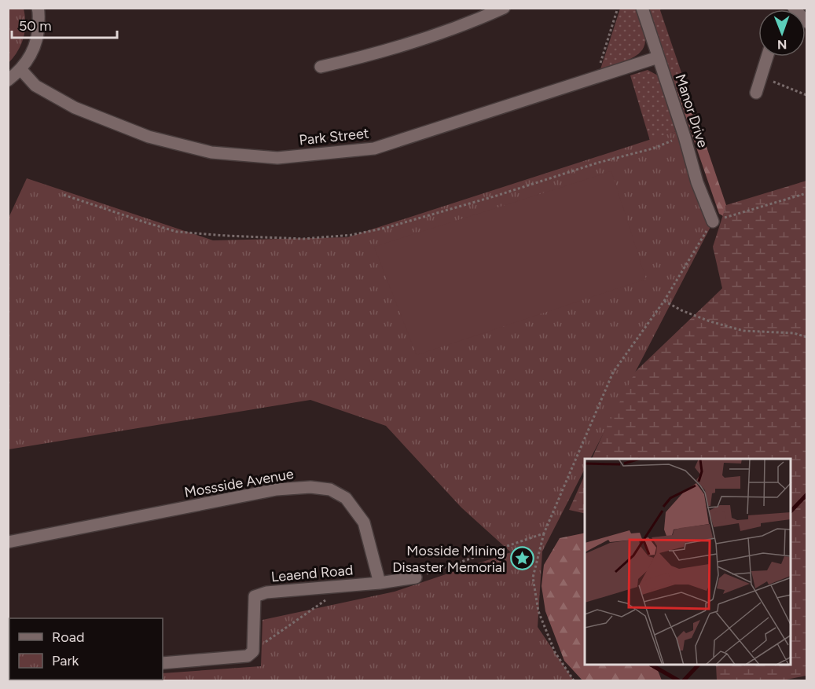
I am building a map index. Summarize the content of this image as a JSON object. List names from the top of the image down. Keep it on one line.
{"streets":{"street":["Manor Drive","Park Street","Mossside Avenue","Leaend Road"]},"crossings":[["Manor Drive","Park Street"],["Mossside Avenue","Leaend Road"]],"places":{"place":["Mosside Mining Disaster Memorial"]},"legend":["Road","Park"],"scale_bar":"50 m","north":"bottom"}
